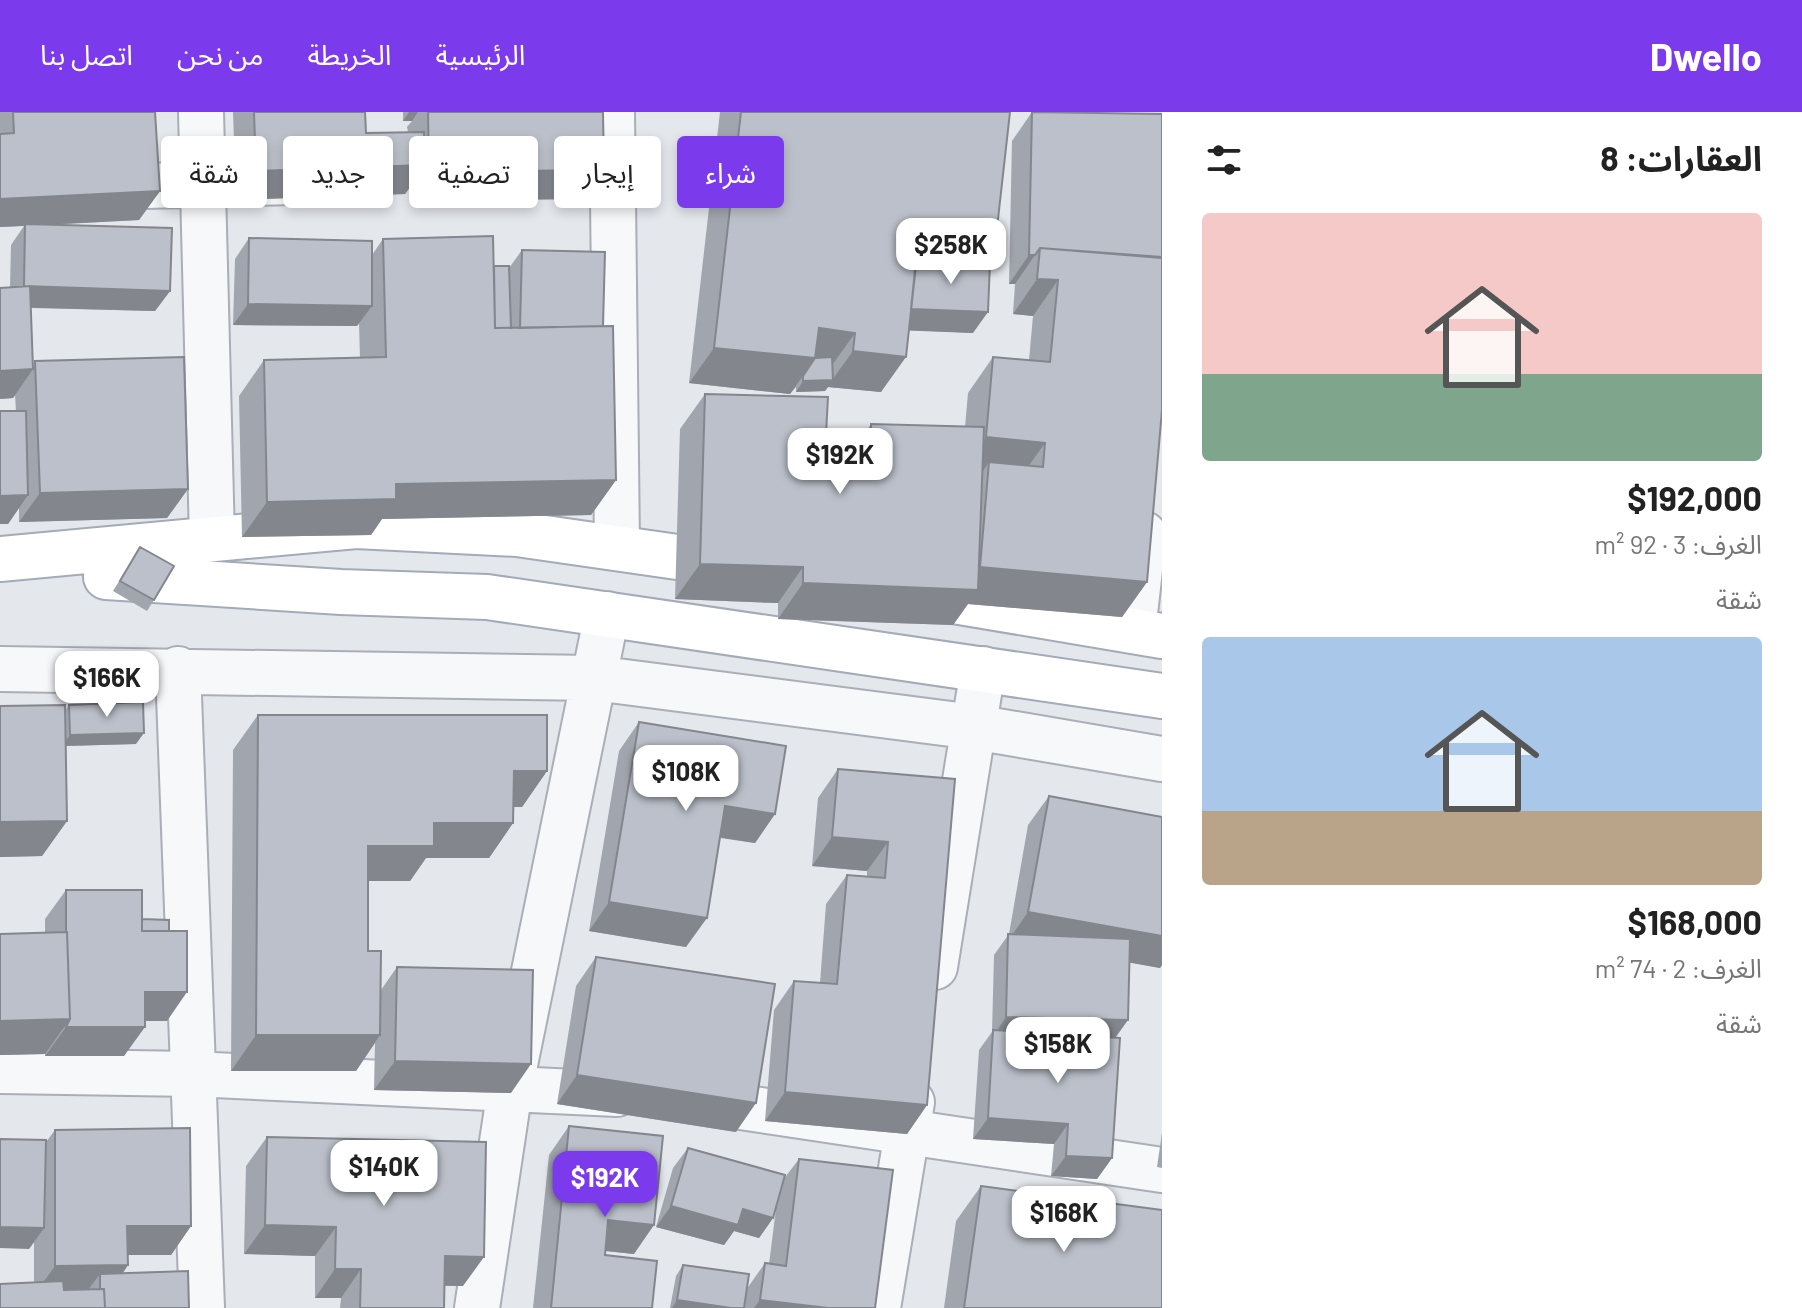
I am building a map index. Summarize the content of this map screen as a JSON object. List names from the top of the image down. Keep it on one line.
{"page":{"header":"Dwello","nav":["الرئيسية","الخريطة","من نحن","اتصل بنا"],"heading":"العقارات: 8","chip":["شراء","إيجار","تصفية","جديد","شقة"],"list":[{"name":"$192,000","note":"الغرف: 3 · 92 m² · شقة"},{"name":"$168,000","note":"الغرف: 2 · 74 m² · شقة"}],"price":["$258K","$192K","$166K","$108K","$158K","$140K","$192K","$168K"]}}
